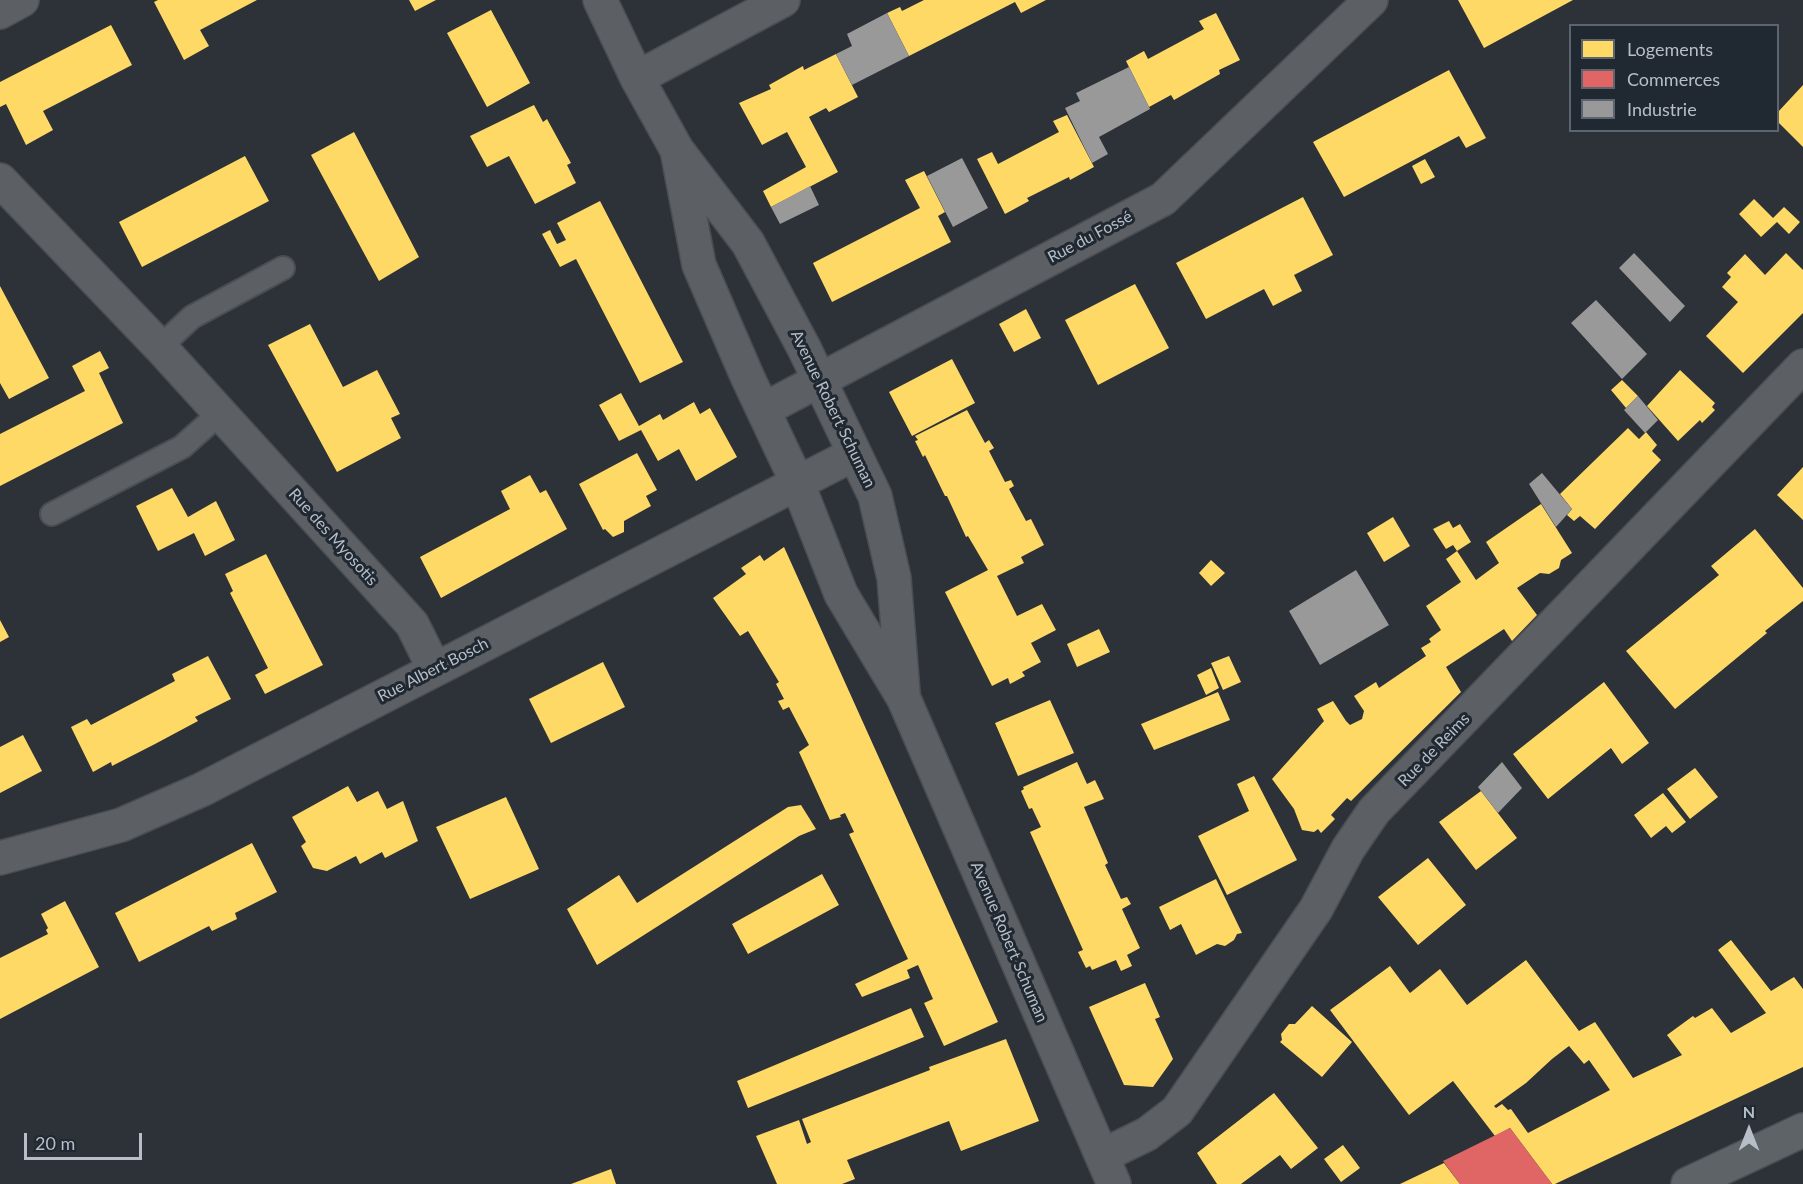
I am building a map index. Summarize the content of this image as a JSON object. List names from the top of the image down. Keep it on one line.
{"streets":{"street":["Rue du Fossé","Avenue Robert Schuman","Rue des Myosotis","Rue Albert Bosch","Rue de Reims"]},"crossings":[["Rue du Fossé","Avenue Robert Schuman"],["Avenue Robert Schuman","Rue Albert Bosch"],["Avenue Robert Schuman","Rue de Reims"],["Rue des Myosotis","Rue Albert Bosch"]],"legend":["Logements","Commerces","Industrie"],"scale_bar":"20 m","north":"top"}
